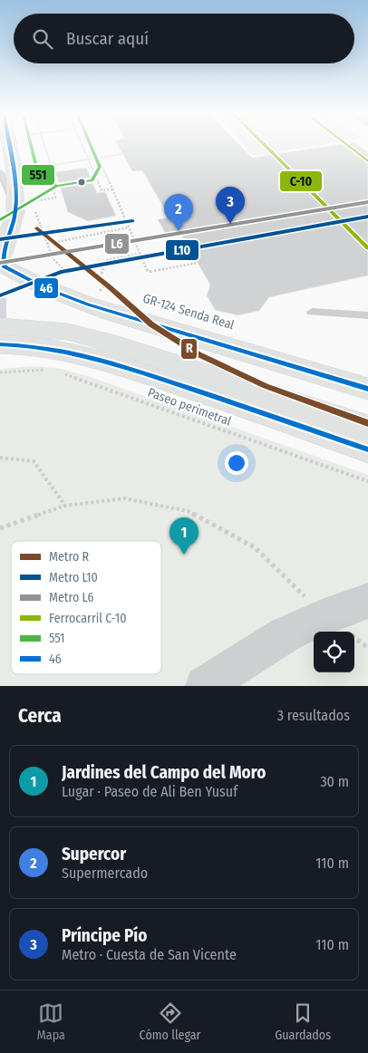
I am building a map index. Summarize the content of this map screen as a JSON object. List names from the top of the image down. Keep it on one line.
{"streets":{"path":["Paseo perimetral"]},"lines":["rail line C-10","transit line 551","transit line 46","metro line L6","metro line L10","metro line R"],"legend":["Metro R","Metro L10","Metro L6","Ferrocarril C-10","551","46"],"page":{"search":"Buscar aquí","pins":["3","2","1"],"heading":["Cerca","3 resultados"],"list":[{"mark":"1","name":"Jardines del Campo del Moro","note":"Lugar · Paseo de Ali Ben Yusuf","value":"30 m"},{"mark":"2","name":"Supercor","note":"Supermercado","value":"110 m"},{"mark":"3","name":"Príncipe Pío","note":"Metro · Cuesta de San Vicente","value":"110 m"}],"nav":["Mapa","Cómo llegar","Guardados"]}}
